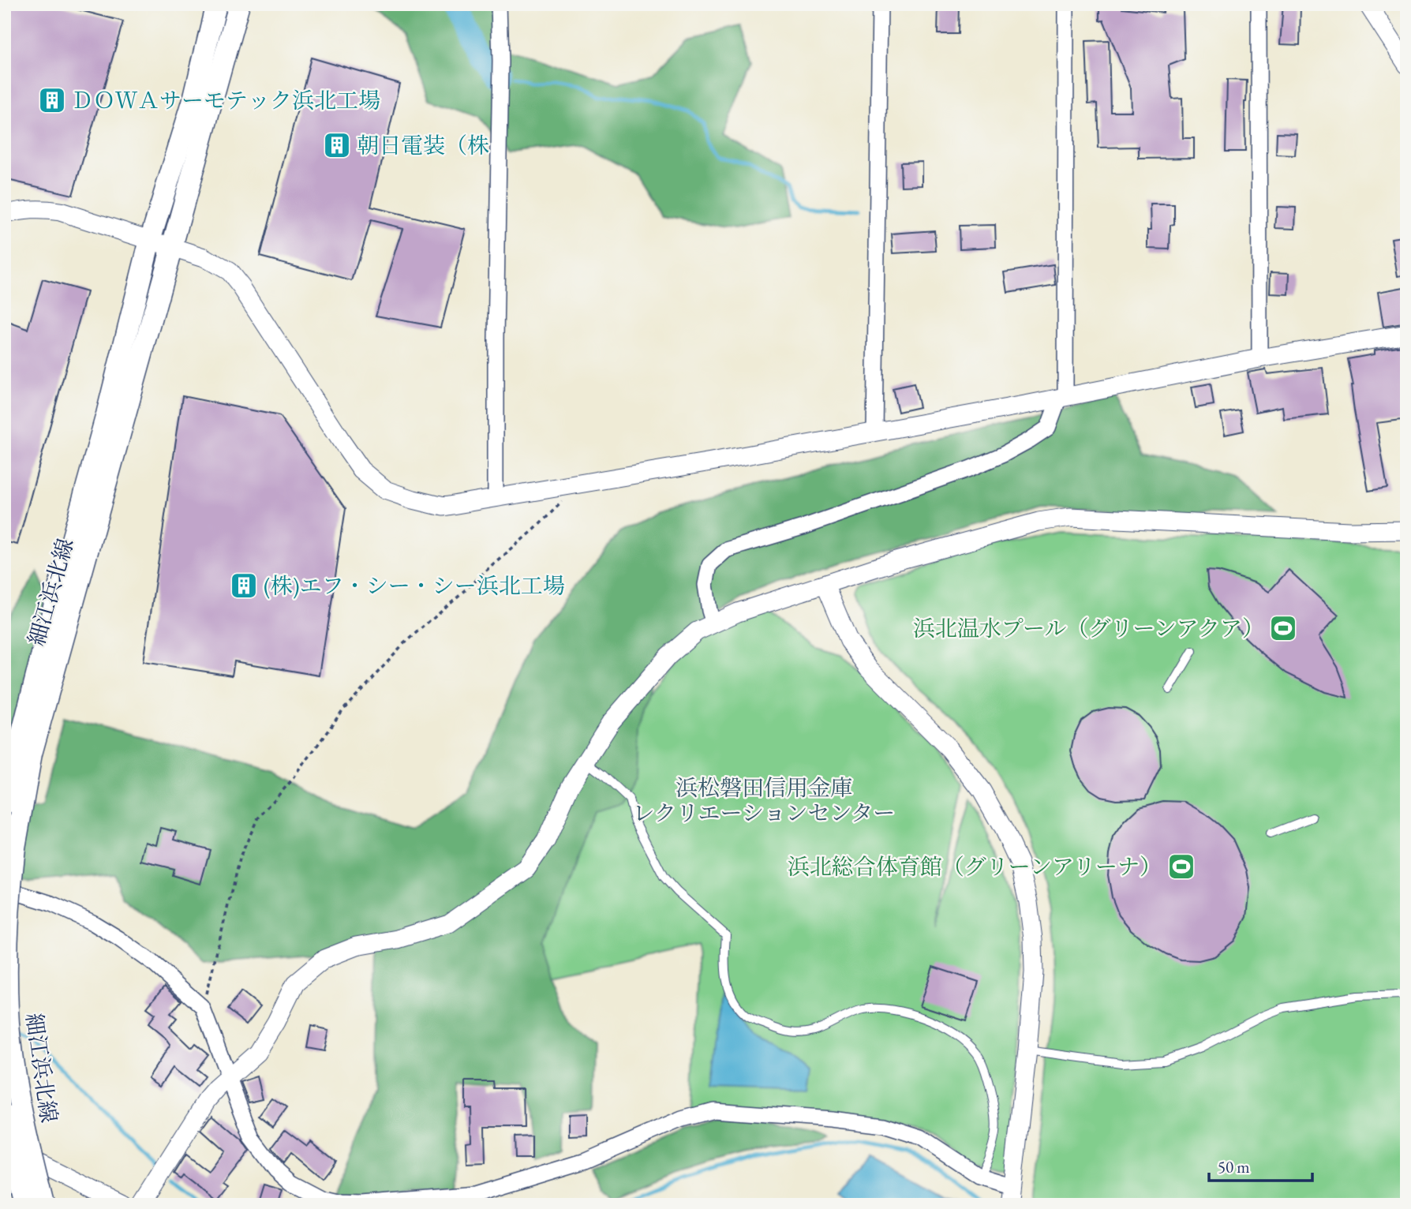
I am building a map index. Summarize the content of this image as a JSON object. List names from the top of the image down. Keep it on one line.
{"streets":{"main road":["細江浜北線"]},"parks":["浜松磐田信用金庫 レクリエーションセンター"],"places":{"building":["ＤＯＷＡサーモテック浜北工場","朝日電装（株","(株)エフ・シー・シー浜北工場"],"sports":["浜北温水プール（グリーンアクア）","浜北総合体育館（グリーンアリーナ）"]},"scale_bar":"50 m"}
